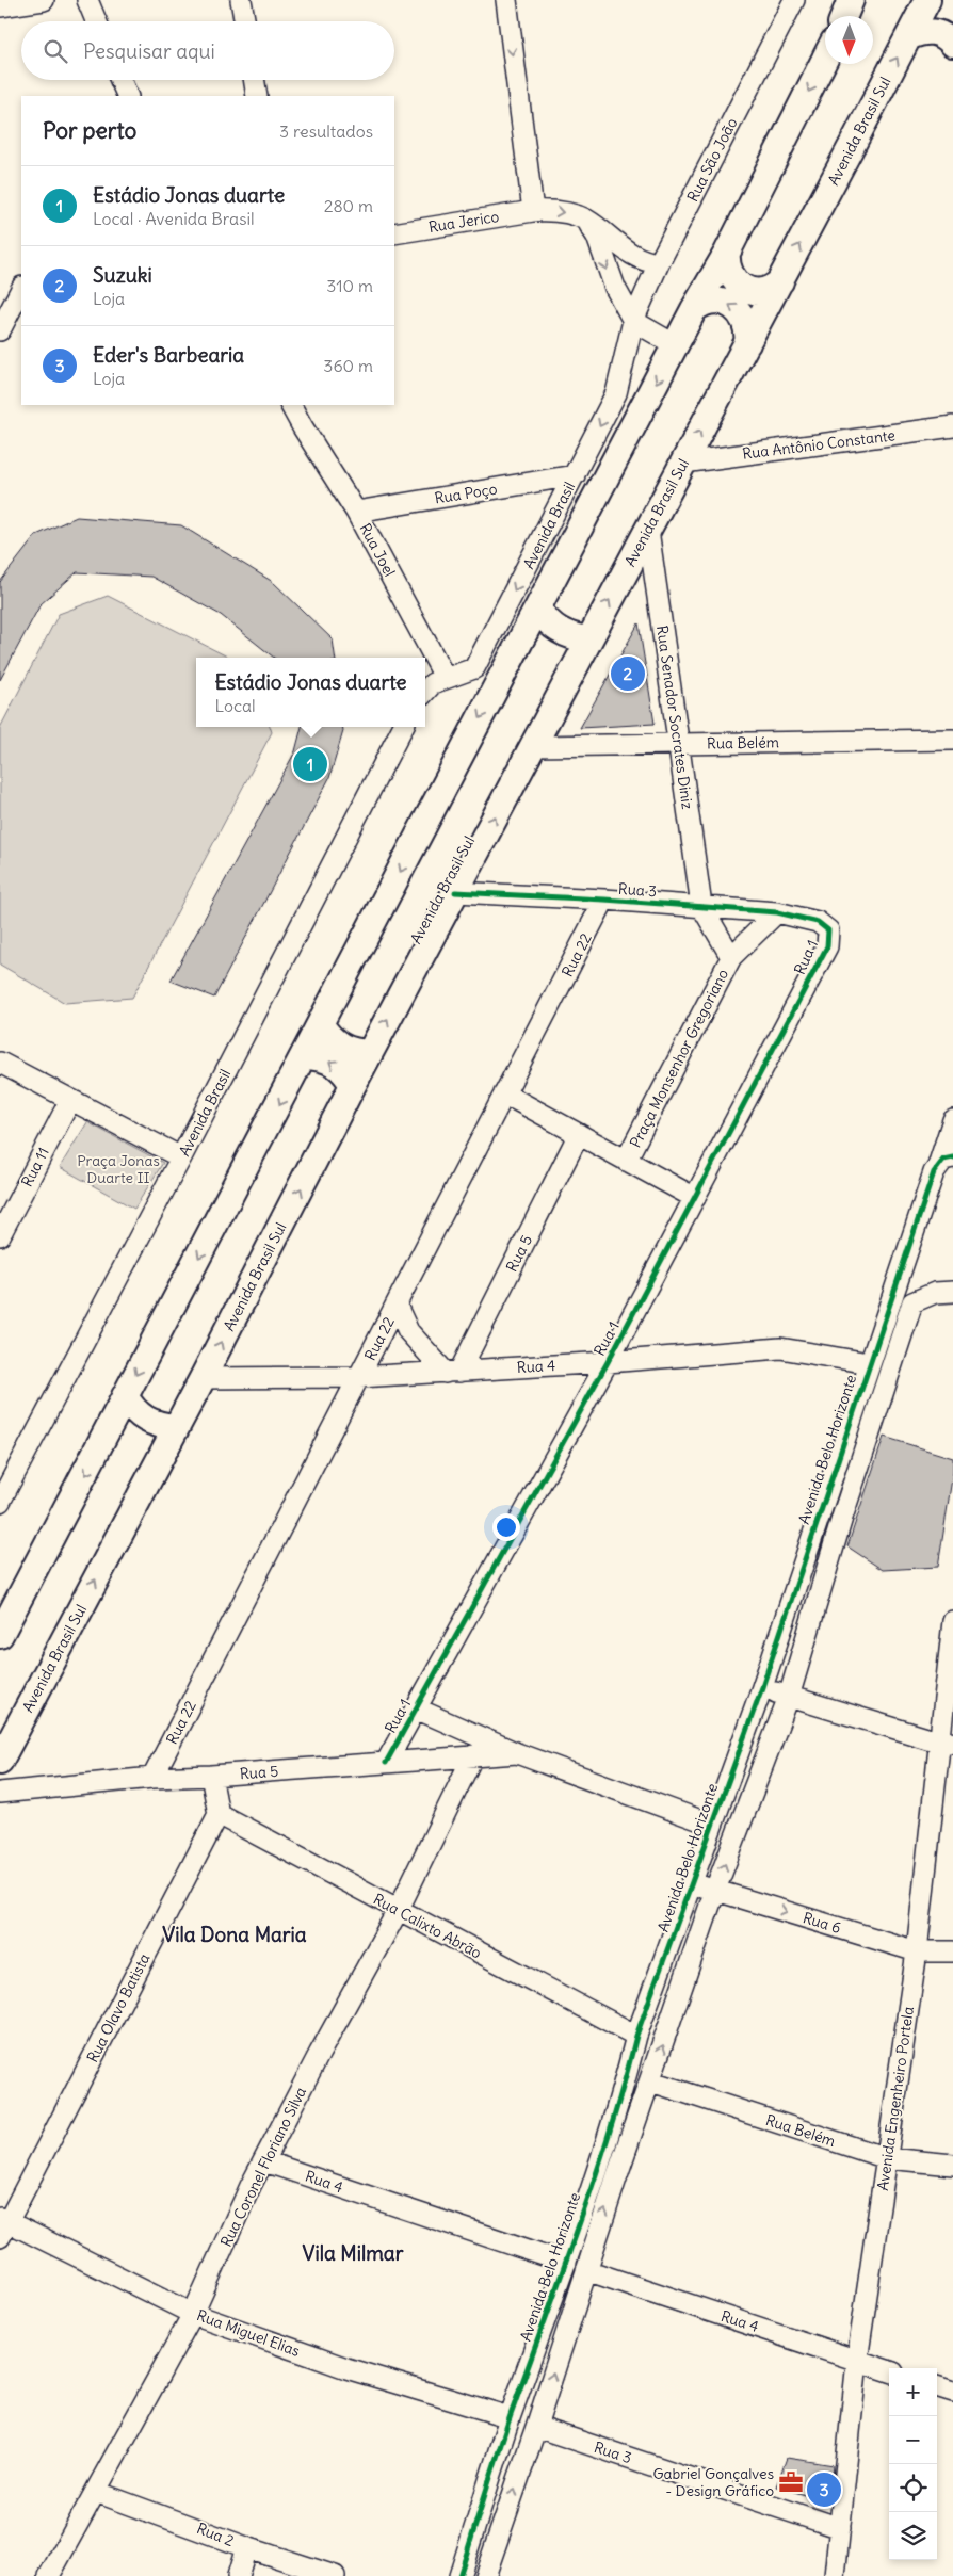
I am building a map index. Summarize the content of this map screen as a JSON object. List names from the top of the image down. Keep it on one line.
{"streets":{"main road":["Avenida Brasil Sul"],"street":["Rua São João","Rua Jerico","Rua Antônio Constante","Rua Poço","Avenida Brasil","Rua Joel","Rua Senador Socrates Diniz","Rua Belém","Rua 3","Rua 22","Rua 1","Praça Monsenhor Gregoriano","Rua 11","Rua 5","Rua 4","Avenida Belo Horizonte","Rua 6","Rua Calixto Abrão","Rua Olavo Batista","Avenida Engenheiro Portela","Rua Coronel Floriano Silva","Rua Miguel Elias","Rua 2"]},"crossings":[["Avenida Brasil Sul","Rua Antônio Constante"],["Avenida Brasil Sul","Rua Senador Socrates Diniz"],["Avenida Brasil Sul","Rua Belém"],["Avenida Brasil Sul","Rua 3"],["Avenida Brasil Sul","Rua 4"],["Rua São João","Avenida Brasil"],["Rua Poço","Avenida Brasil"],["Rua Poço","Rua Joel"],["Rua Senador Socrates Diniz","Rua Belém"],["Rua Senador Socrates Diniz","Rua 3"],["Rua Senador Socrates Diniz","Praça Monsenhor Gregoriano"],["Rua Belém","Avenida Engenheiro Portela"],["Rua 3","Rua 22"],["Rua 3","Rua 1"],["Rua 3","Praça Monsenhor Gregoriano"],["Rua 3","Avenida Engenheiro Portela"],["Rua 22","Rua 5"],["Rua 22","Rua 4"],["Rua 1","Rua 5"],["Rua 1","Rua 4"],["Rua 5","Rua 4"],["Rua 5","Avenida Belo Horizonte"],["Rua 5","Rua Coronel Floriano Silva"],["Rua 4","Avenida Belo Horizonte"],["Rua 4","Avenida Engenheiro Portela"],["Rua 4","Rua Coronel Floriano Silva"],["Avenida Belo Horizonte","Rua 6"],["Avenida Belo Horizonte","Rua Calixto Abrão"],["Avenida Belo Horizonte","Rua Miguel Elias"],["Rua 6","Avenida Engenheiro Portela"],["Rua Calixto Abrão","Rua Olavo Batista"],["Rua Calixto Abrão","Rua Coronel Floriano Silva"],["Rua Olavo Batista","Rua Miguel Elias"],["Rua Coronel Floriano Silva","Rua Miguel Elias"],["Rua Coronel Floriano Silva","Rua 2"]],"one_way":["Rua 6"],"districts":["Vila Dona Maria","Vila Milmar"],"parks":["Praça Jonas Duarte II"],"places":{"office":["Gabriel Gonçalves - Design Gráfico"]},"north":"bottom","page":{"search":"Pesquisar aqui","heading":["Por perto","3 resultados"],"list":[{"mark":"1","name":"Estádio Jonas duarte","note":"Local · Avenida Brasil","value":"280 m"},{"mark":"2","name":"Suzuki","note":"Loja","value":"310 m"},{"mark":"3","name":"Eder's Barbearia","note":"Loja","value":"360 m"}],"pins":["2","1","3"],"popup":["Estádio Jonas duarte","Local"],"map_buttons":["+","−"]}}
